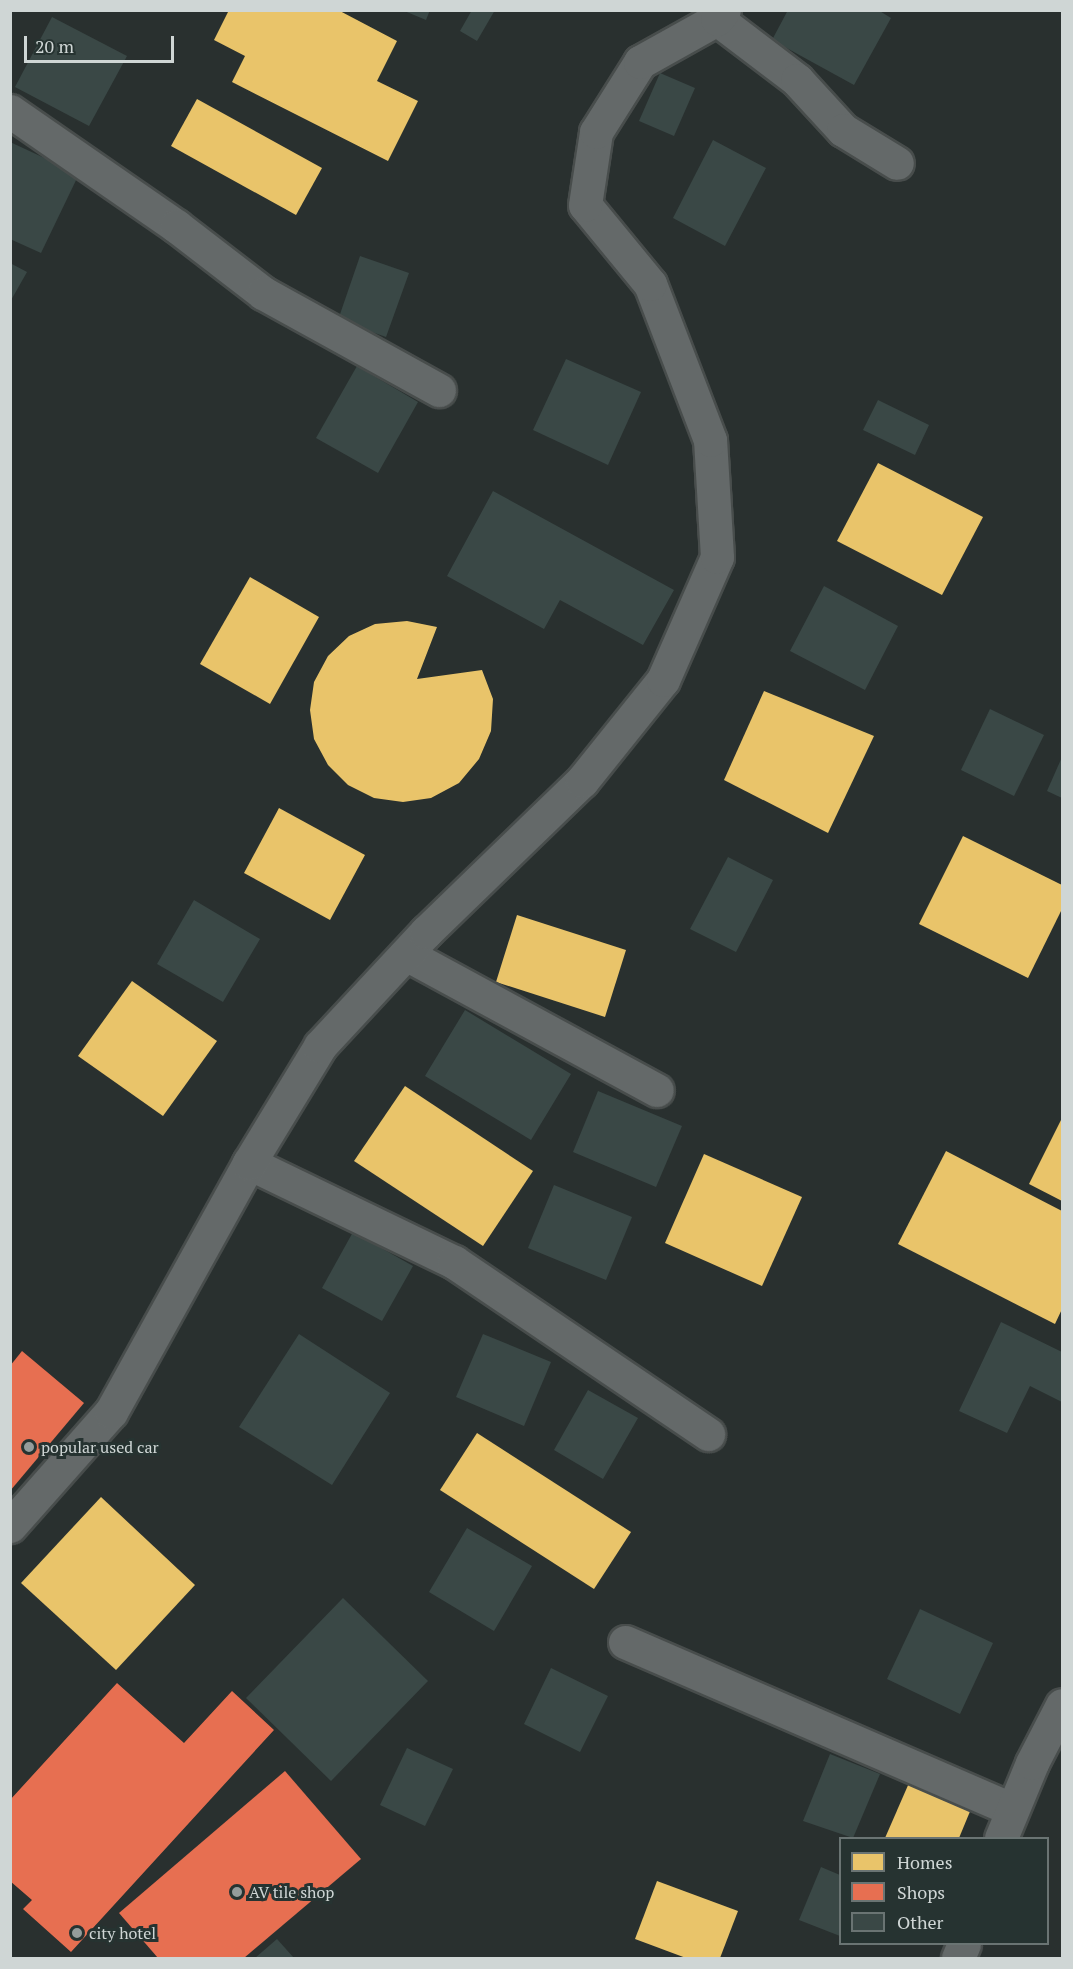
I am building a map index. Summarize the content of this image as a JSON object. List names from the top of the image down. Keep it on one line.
{"places":["popular used car","AV tile shop","city hotel"],"legend":["Homes","Shops","Other"],"scale_bar":"20 m"}
